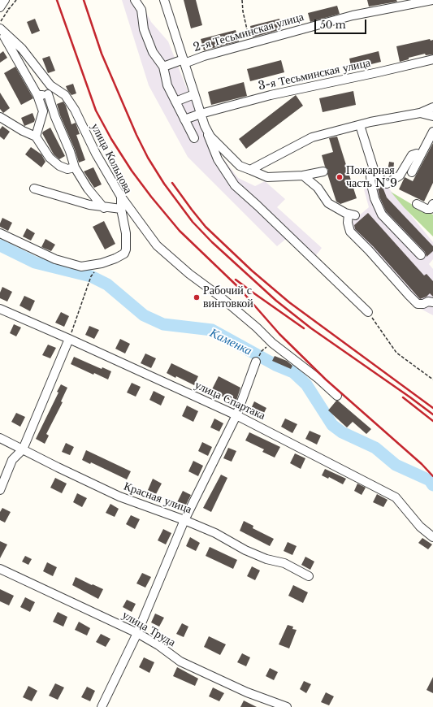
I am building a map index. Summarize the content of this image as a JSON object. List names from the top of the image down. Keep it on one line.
{"streets":{"street":["2-я Тесьминская улица","3-я Тесьминская улица","улица Кольцова","улица Спартака","Красная улица","улица Труда"]},"water":["Каменка"],"places":["Пожарная часть №9","Рабочий с винтовкой"],"scale_bar":"50 m"}
